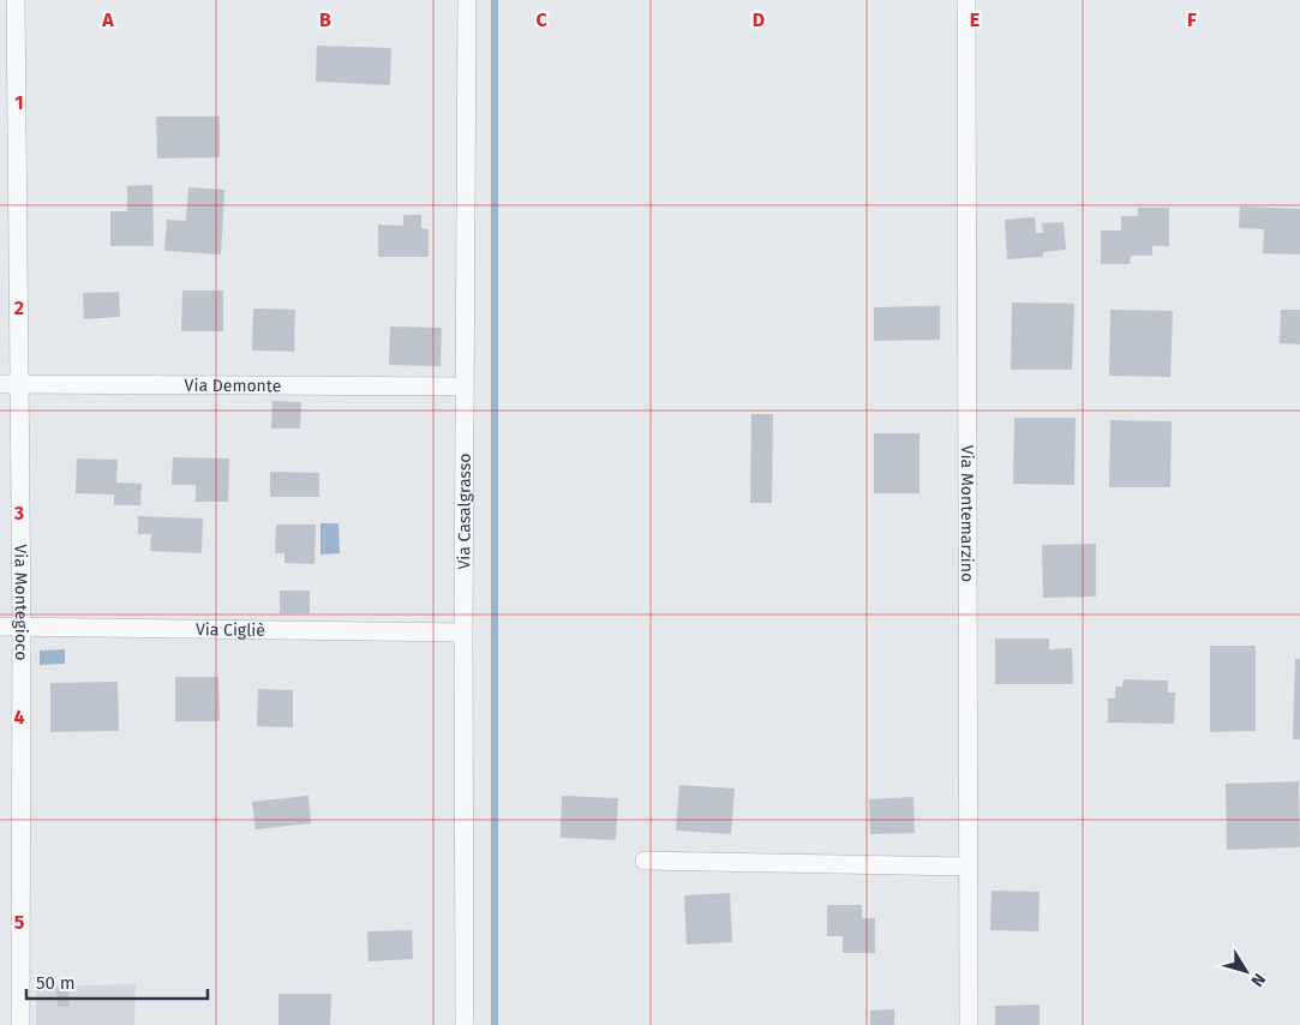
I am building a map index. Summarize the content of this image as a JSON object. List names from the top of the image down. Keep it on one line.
{"streets":{"street":["Via Demonte","Via Casalgrasso","Via Montemarzino","Via Montegioco","Via Cigliè"]},"crossings":[["Via Demonte","Via Casalgrasso"],["Via Demonte","Via Montegioco"],["Via Casalgrasso","Via Cigliè"],["Via Montegioco","Via Cigliè"]],"scale_bar":"50 m","north":"bottom right","grid":{"columns":["A","B","C","D","E","F"],"rows":["1","2","3","4","5"]}}
